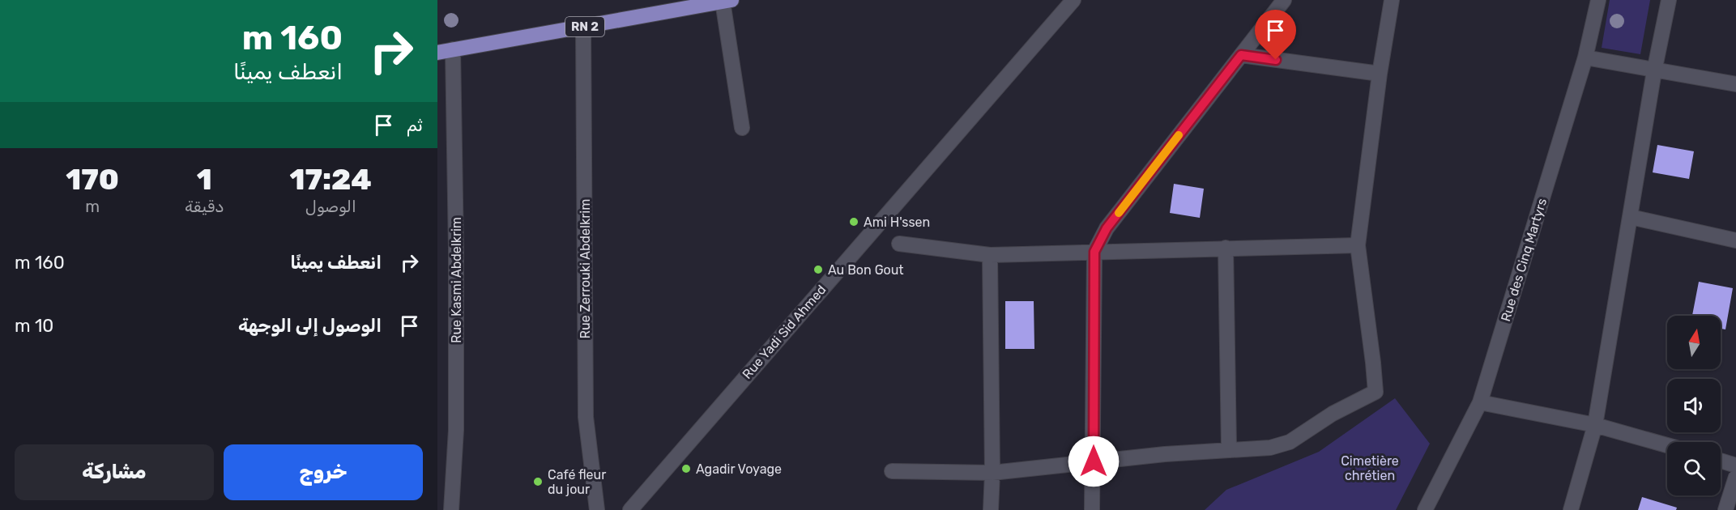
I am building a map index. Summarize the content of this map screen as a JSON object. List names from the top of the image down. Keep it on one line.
{"streets":{"main road":["RN 2"],"street":["Rue des Cinq Martyrs","Rue Zerrouki Abdelkrim","Rue Kasmi Abdelkrim","Rue Yadi Sid Ahmed"]},"crossings":[["RN 2","Rue Zerrouki Abdelkrim"],["RN 2","Rue Kasmi Abdelkrim"]],"parks":["Cimetière chrétien"],"places":["Ami H'ssen","Au Bon Gout","Agadir Voyage","Café fleur du jour"],"north":"top","page":{"turn":["160 m","انعطف يمينًا"],"then":"ثم","eta":["17:24","الوصول","1","دقيقة","170","m"],"list":[{"name":"انعطف يمينًا","value":"160 m"},{"name":"الوصول إلى الوجهة","value":"10 m"}],"buttons":["خروج","مشاركة"]}}
